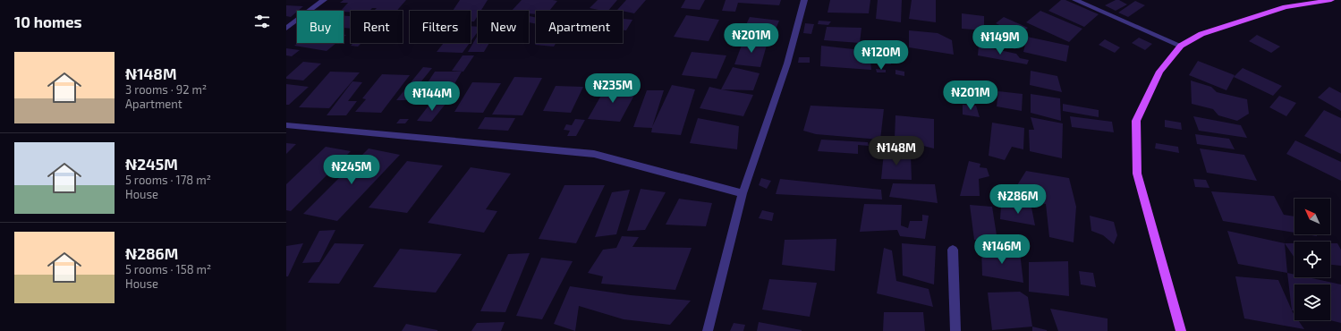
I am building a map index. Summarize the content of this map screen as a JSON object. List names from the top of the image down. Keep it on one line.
{"north":"top left","page":{"heading":"10 homes","chip":["Buy","Rent","Filters","New","Apartment"],"price":["₦201M","₦149M","₦120M","₦235M","₦201M","₦144M","₦148M","₦245M","₦286M","₦146M"],"list":[{"name":"₦148M","note":"3 rooms · 92 m² · Apartment"},{"name":"₦245M","note":"5 rooms · 178 m² · House"},{"name":"₦286M","note":"5 rooms · 158 m² · House"}]}}
